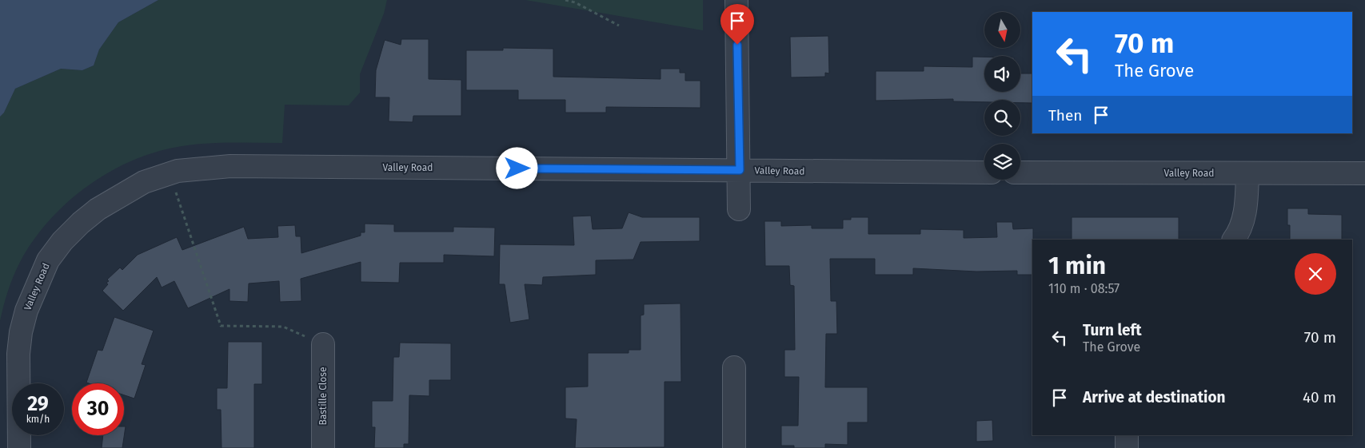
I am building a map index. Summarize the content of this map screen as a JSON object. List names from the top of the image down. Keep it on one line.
{"streets":{"street":["Valley Road","Bastille Close"]},"north":"bottom","page":{"turn":["70 m","The Grove"],"then":"Then","heading":["1 min","110 m · 08:57"],"list":[{"name":"Turn left","note":"The Grove","value":"70 m"},{"name":"Arrive at destination","value":"40 m"}],"speed":"29 km/h","limit":"30"}}
